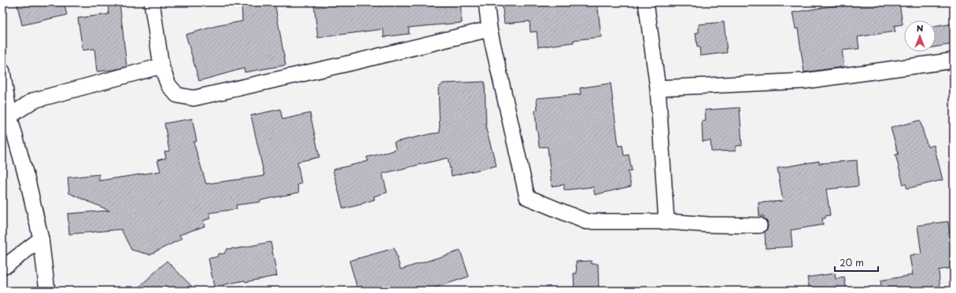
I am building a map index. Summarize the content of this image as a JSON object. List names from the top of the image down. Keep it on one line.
{"scale_bar":"20 m","north":"top"}
